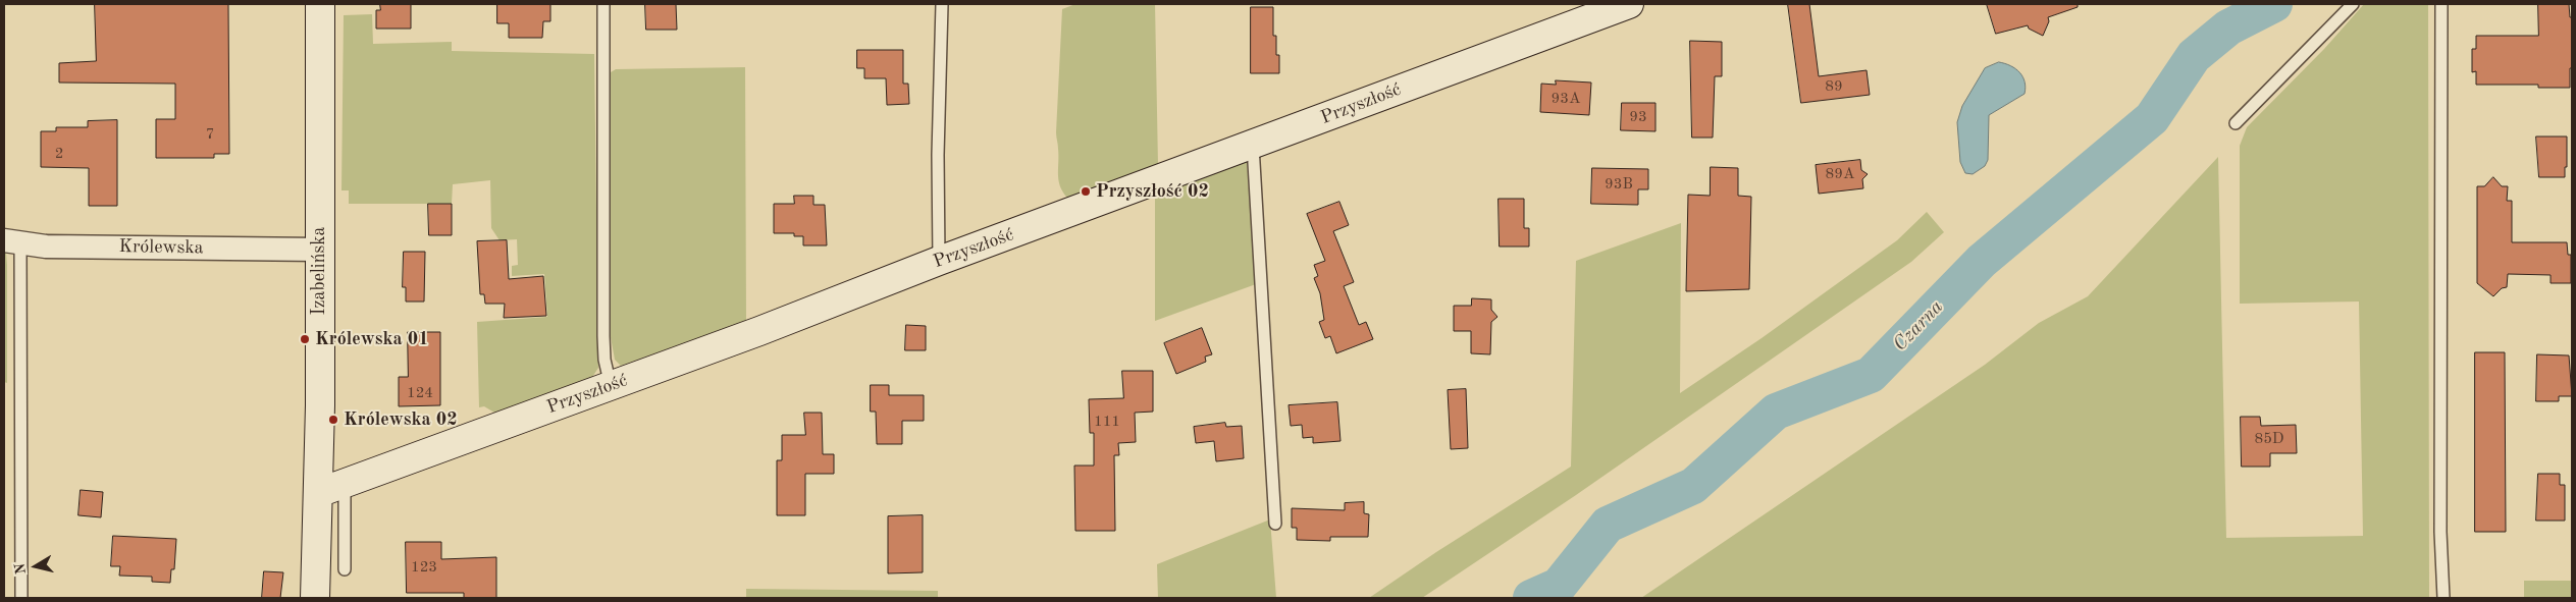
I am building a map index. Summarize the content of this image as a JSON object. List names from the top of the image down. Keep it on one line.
{"streets":{"street":["Przyszłość","Królewska","Izabelińska"]},"crossings":[["Przyszłość","Izabelińska"],["Królewska","Izabelińska"]],"water":["Czarna"],"places":["Przyszłość 02","Królewska 01","Królewska 02"],"house_numbers":["89","93A","93","7","2","89A","93B","124","111","85D","123"],"north":"left"}
